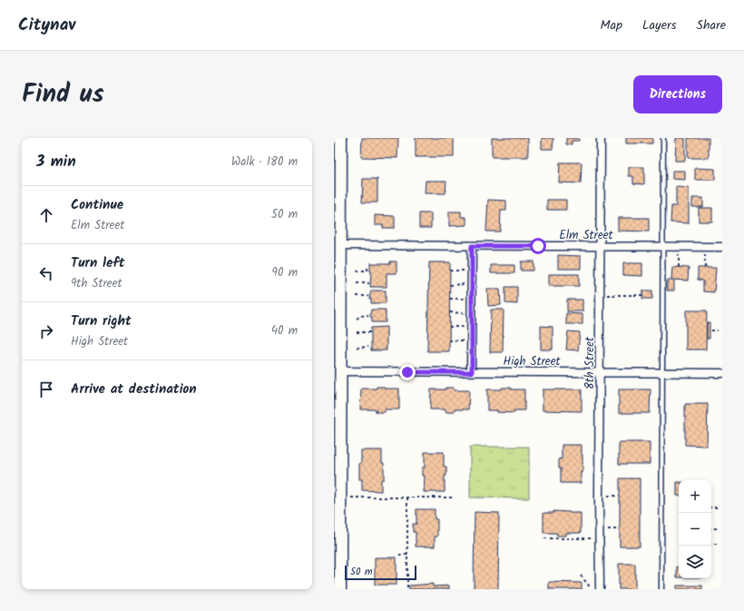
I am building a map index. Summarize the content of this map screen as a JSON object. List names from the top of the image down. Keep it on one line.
{"streets":{"street":["Elm Street","High Street","8th Street"]},"crossings":[["Elm Street","8th Street"],["High Street","8th Street"]],"scale_bar":"50 m","page":{"header":"Citynav","nav":["Map","Layers","Share"],"title":"Find us","buttons":"Directions","heading":["3 min","Walk · 180 m"],"list":[["Continue","Elm Street","50 m"],["Turn left","9th Street","90 m"],["Turn right","High Street","40 m"],"Arrive at destination"],"map_buttons":["+","−"],"scale":"50 m"}}
